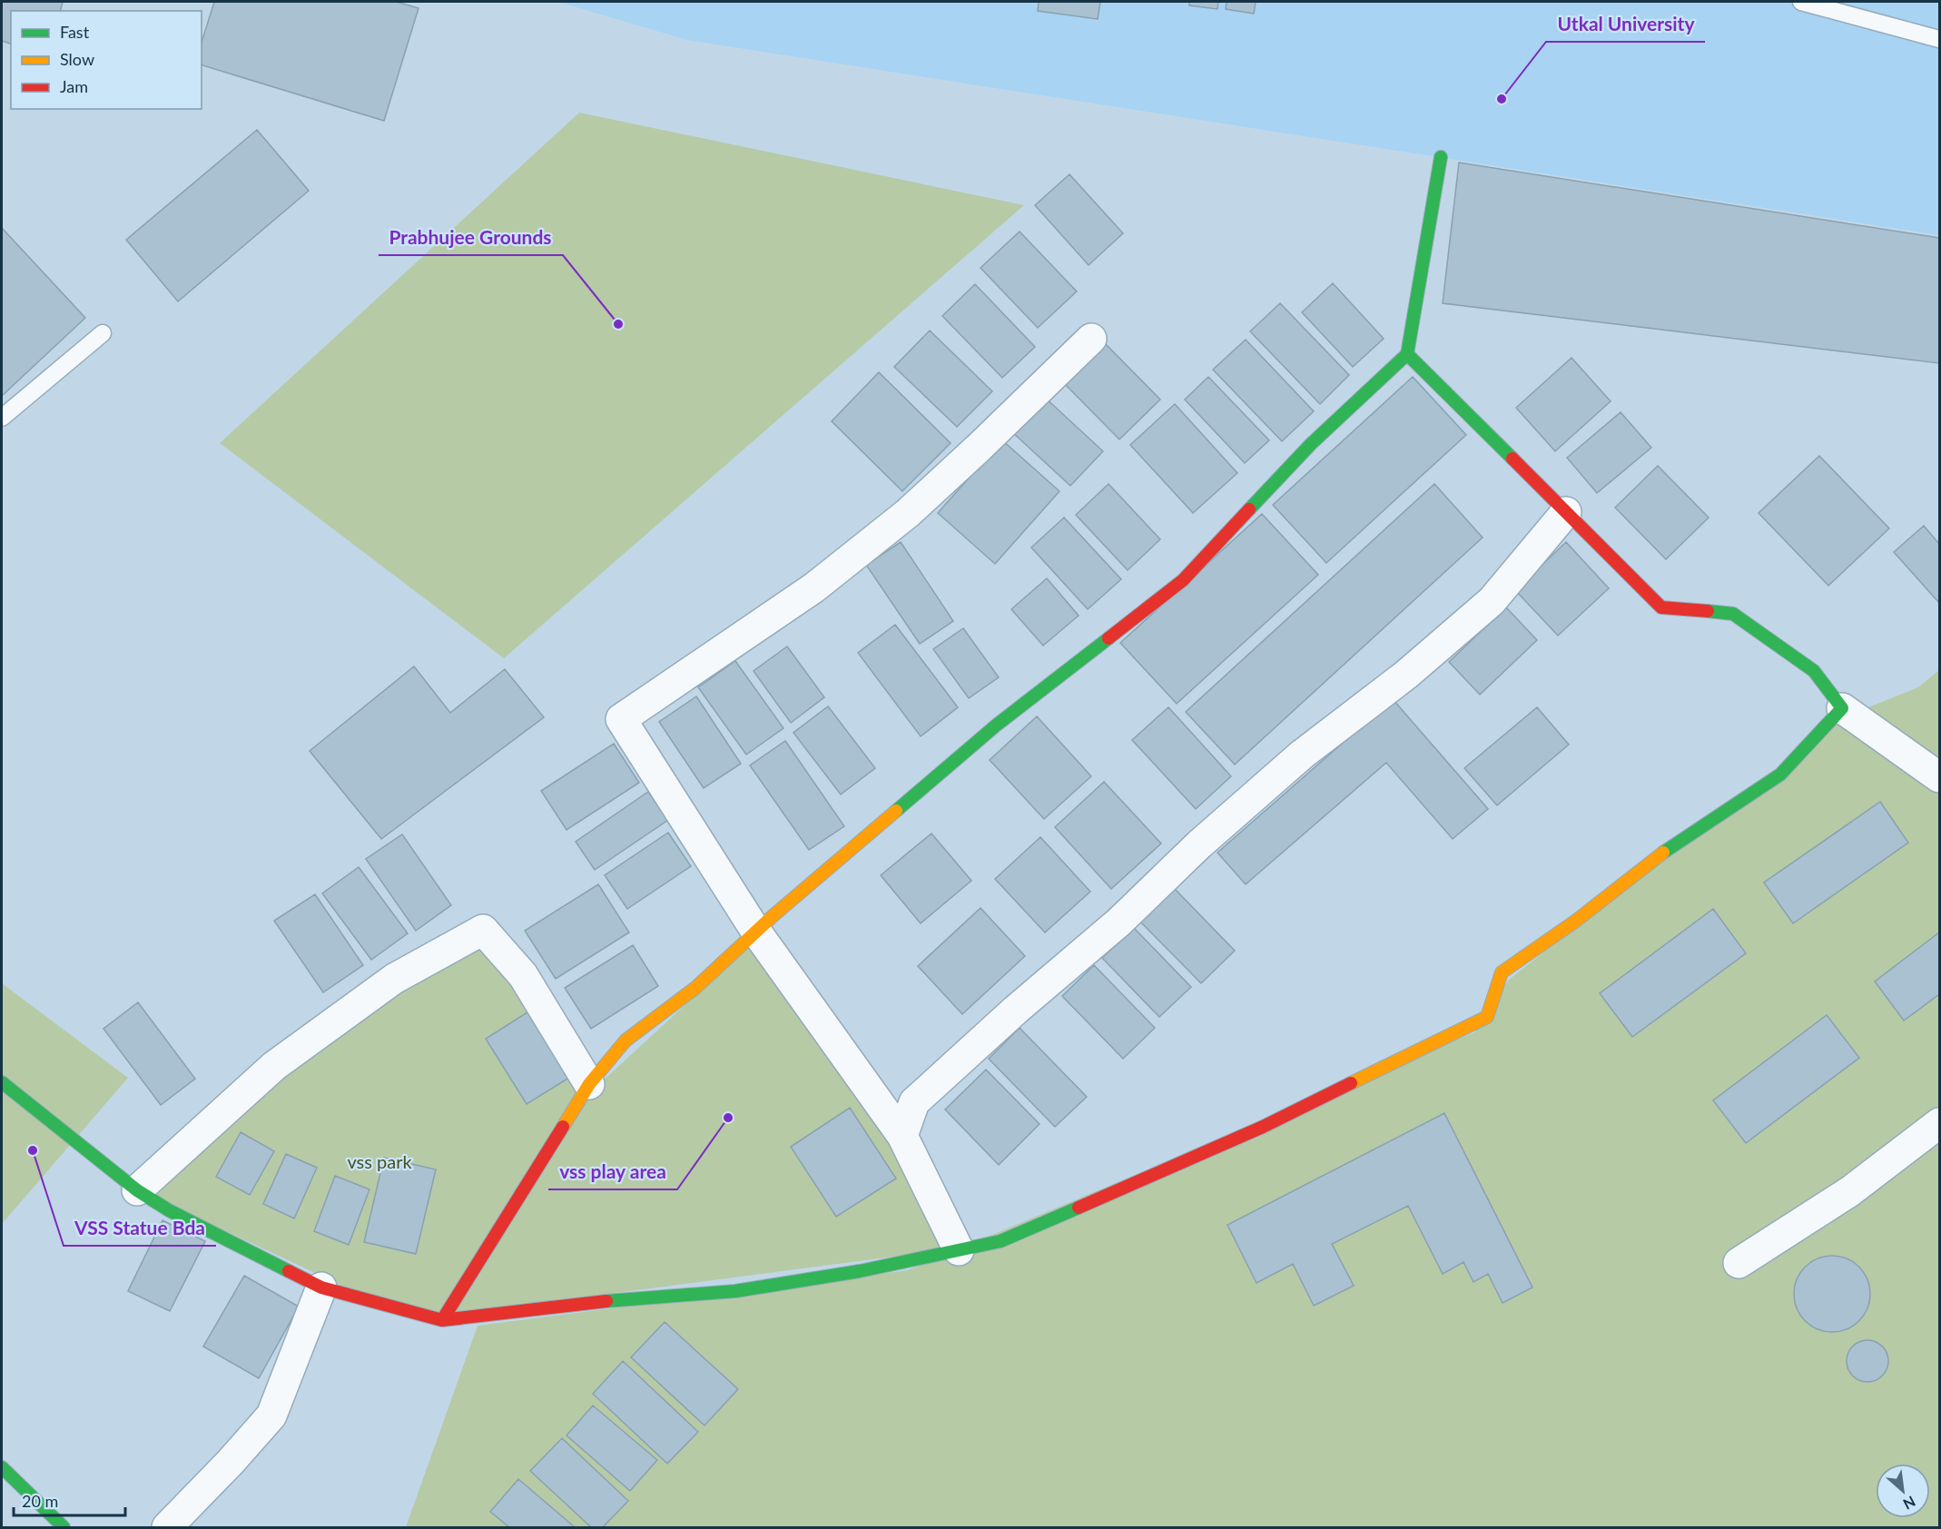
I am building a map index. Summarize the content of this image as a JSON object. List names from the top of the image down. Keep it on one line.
{"parks":["vss park"],"places":["Utkal University","Prabhujee Grounds","vss play area","VSS Statue Bda"],"legend":["Fast","Slow","Jam"],"scale_bar":"20 m","north":"bottom right"}
